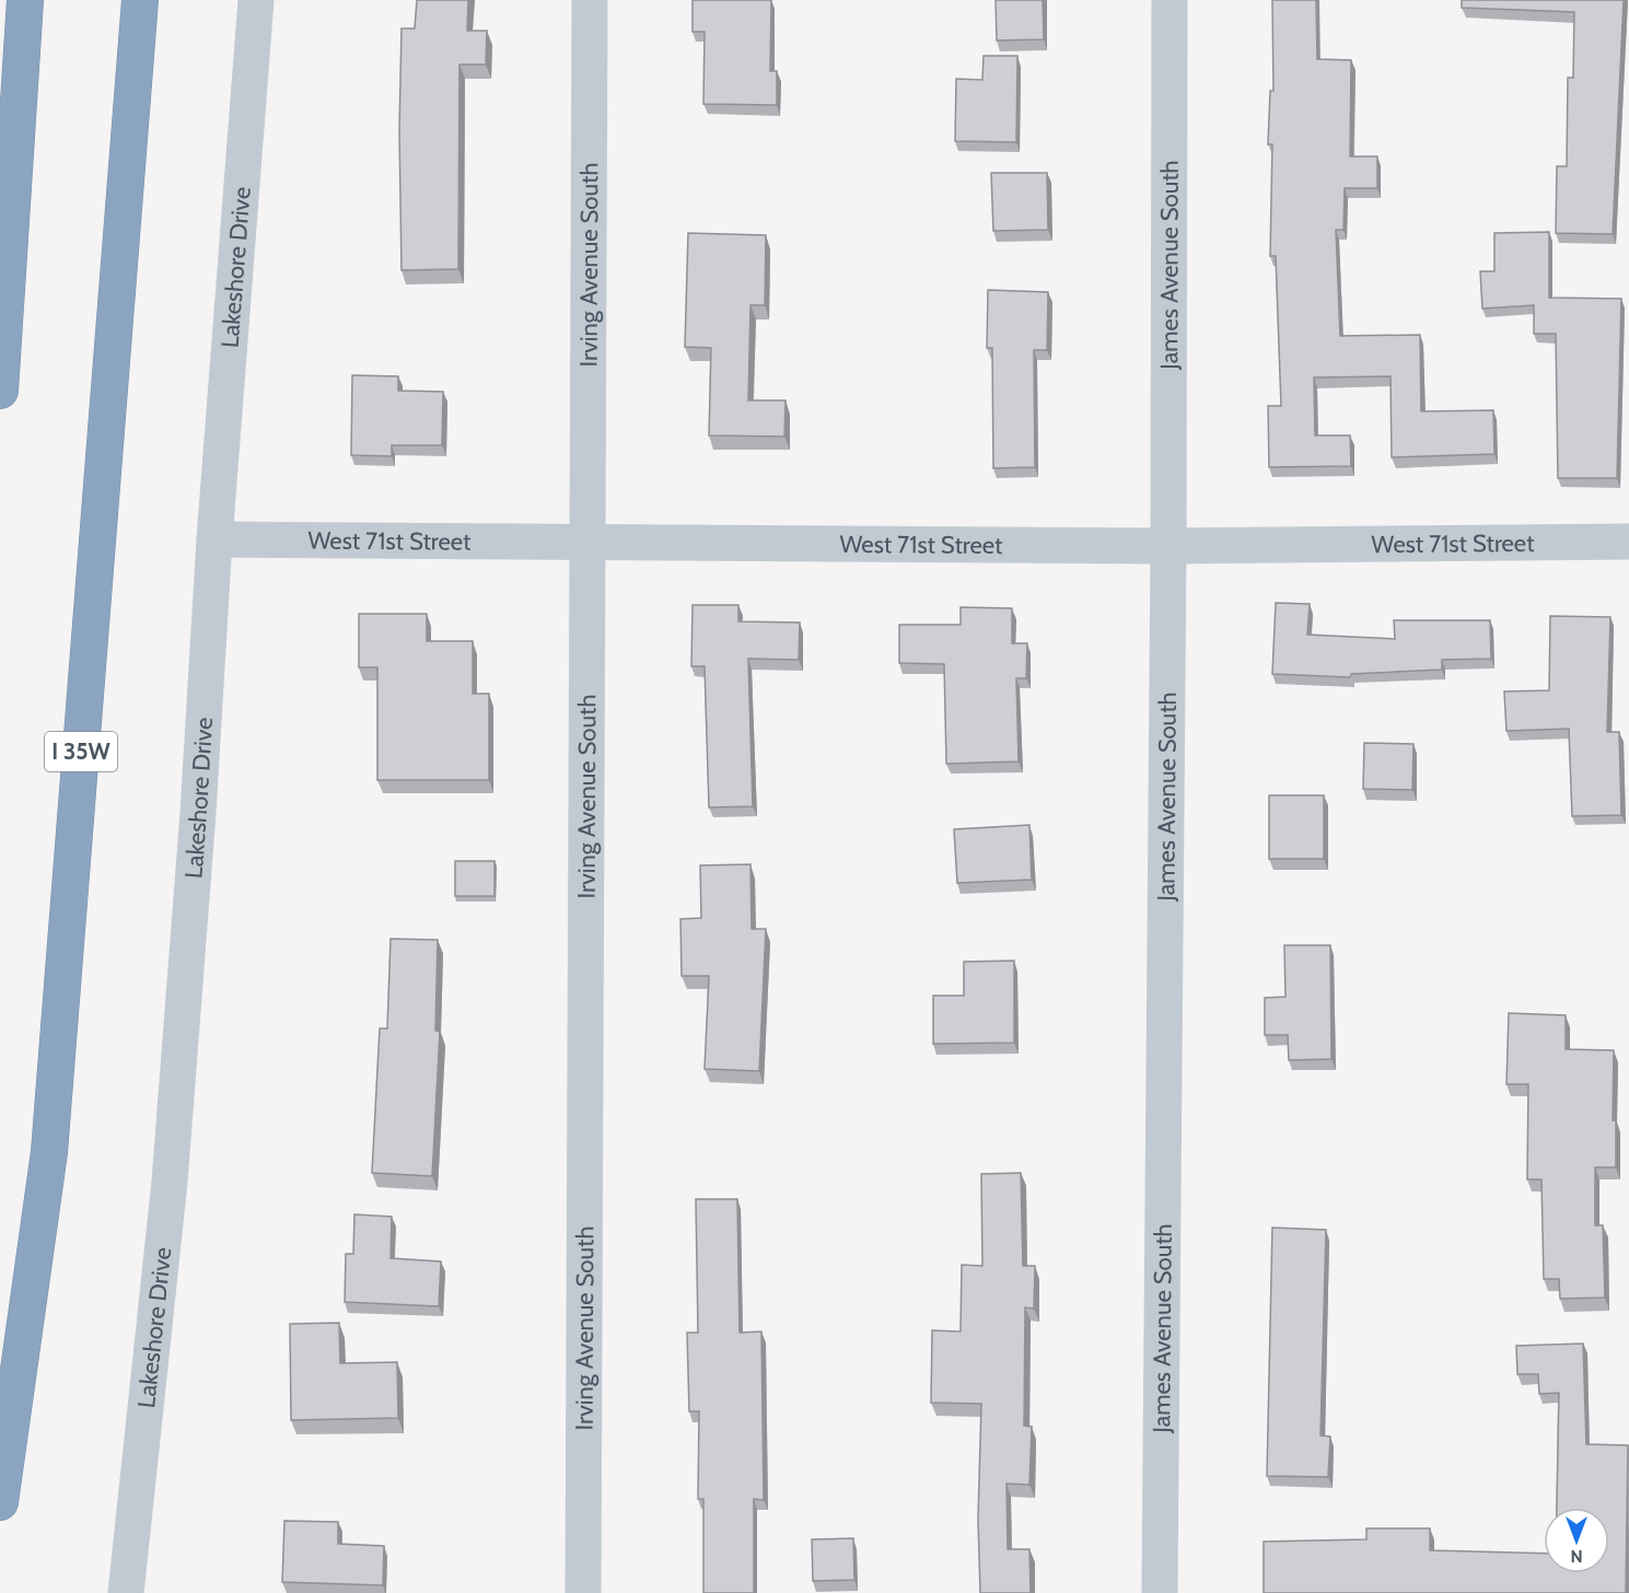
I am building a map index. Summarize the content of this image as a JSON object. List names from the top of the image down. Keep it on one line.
{"streets":{"highway":["I 35W"],"street":["Irving Avenue South","James Avenue South","Lakeshore Drive","West 71st Street"]},"crossings":[["Irving Avenue South","West 71st Street"],["James Avenue South","West 71st Street"],["Lakeshore Drive","West 71st Street"]],"north":"bottom"}
